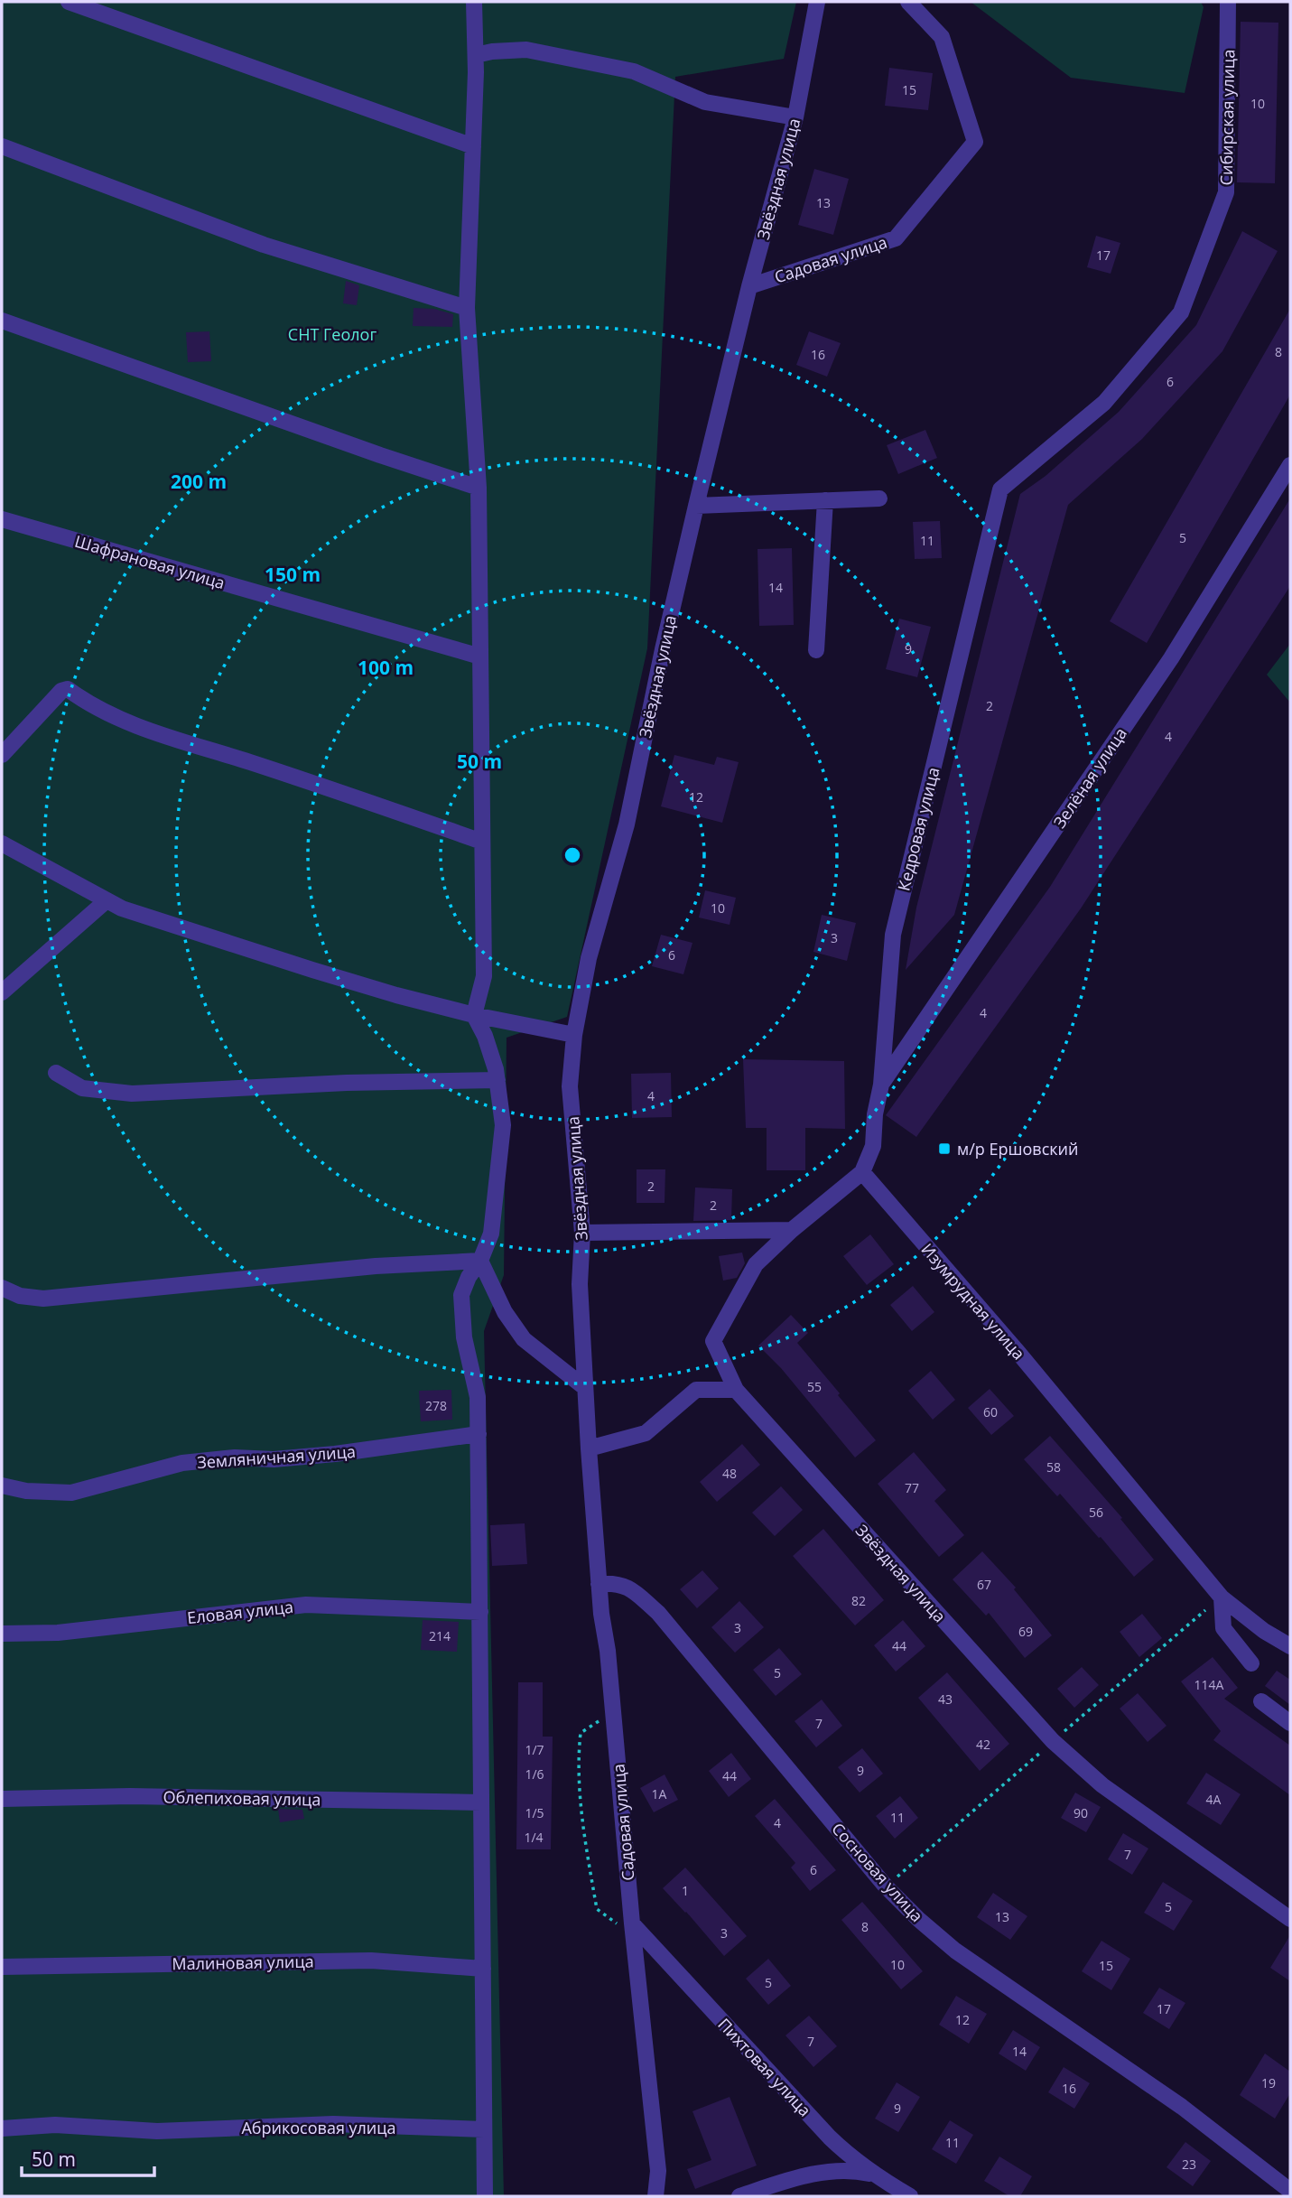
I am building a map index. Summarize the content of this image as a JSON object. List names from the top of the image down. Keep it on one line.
{"streets":{"street":["Сибирская улица","Звёздная улица","Садовая улица","Шафрановая улица","Зелёная улица","Кедровая улица","Изумрудная улица","Земляничная улица","Еловая улица","Облепиховая улица","Сосновая улица","Малиновая улица","Пихтовая улица","Абрикосовая улица"]},"crossings":[["Сибирская улица","Кедровая улица"],["Звёздная улица","Садовая улица"],["Садовая улица","Сосновая улица"],["Садовая улица","Пихтовая улица"],["Зелёная улица","Кедровая улица"],["Кедровая улица","Изумрудная улица"]],"parks":["СНТ Геолог"],"places":{"transit":["м/р Ершовский"]},"house_numbers":["15","10","13","17","8","16","6","5","11","14","9","2","4","12","10","3","6","4","4","2","2","55","278","60","58","48","77","56","67","82","3","69","214","44","5","114А","43","7","42","1/7","9","1/6","44","1А","4А","1/5","90","11","4","1/4","7","6","1","5","13","8","3","10","15","5","17","12","7","14","19","16","9","11","23"],"scale_bar":"50 m","rings":["200 m","150 m","100 m","50 m"]}
